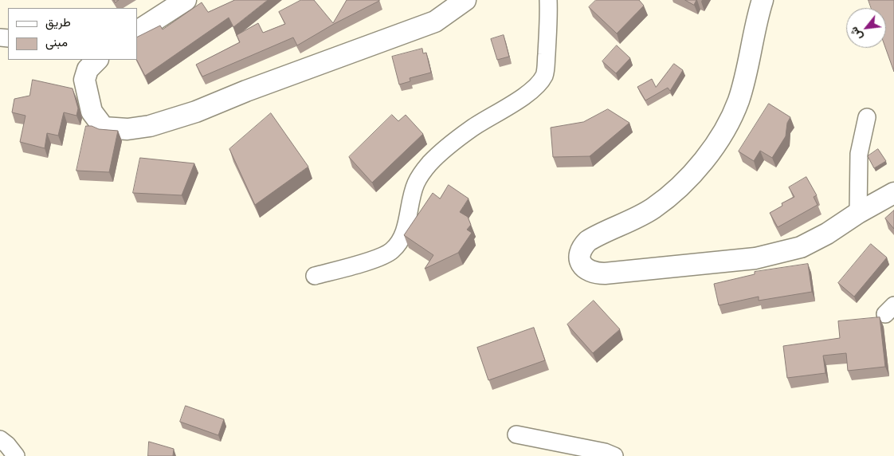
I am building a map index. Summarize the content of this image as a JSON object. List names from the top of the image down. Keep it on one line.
{"legend":["طريق","مبنى"],"north":"bottom left"}
